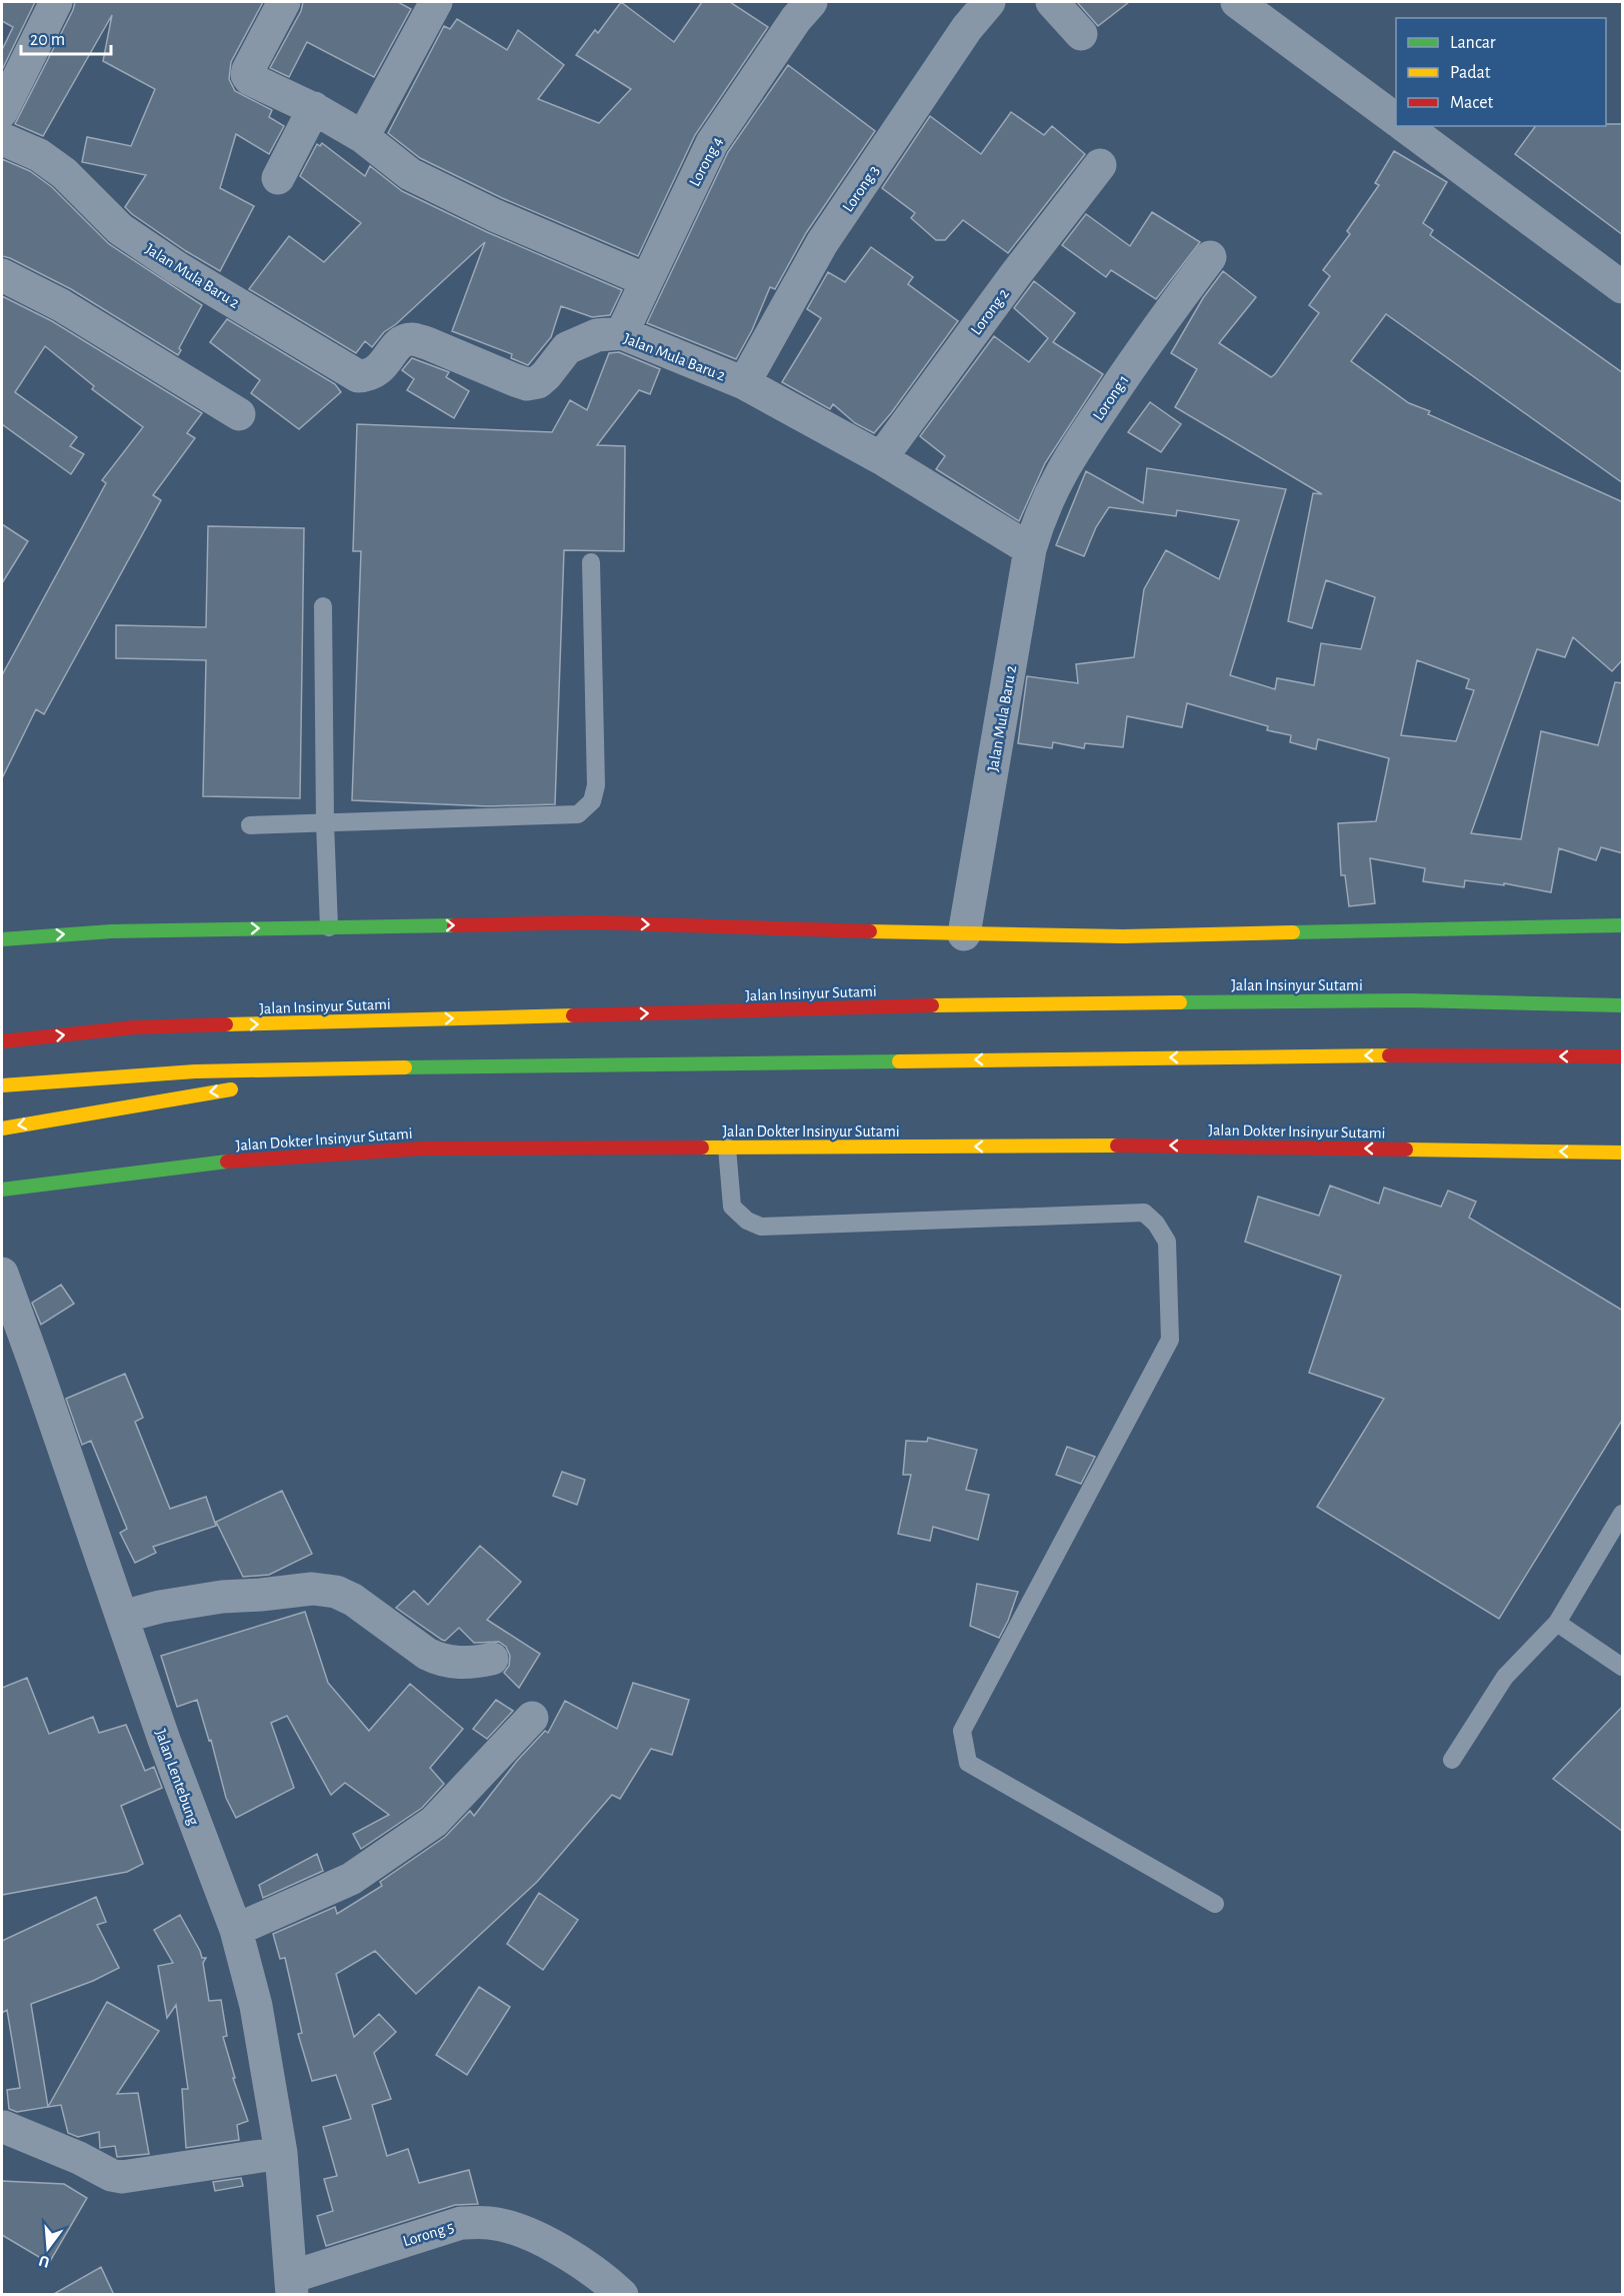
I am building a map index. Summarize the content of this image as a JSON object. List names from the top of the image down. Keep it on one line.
{"streets":{"main road":["Jalan Insinyur Sutami","Jalan Dokter Insinyur Sutami"],"street":["Lorong 4","Lorong 3","Jalan Mula Baru 2","Lorong 2","Lorong 1","Jalan Lentebung","Lorong 5"]},"crossings":[["Lorong 4","Jalan Mula Baru 2"],["Lorong 3","Jalan Mula Baru 2"],["Jalan Mula Baru 2","Lorong 2"],["Jalan Mula Baru 2","Lorong 1"],["Jalan Lentebung","Lorong 5"]],"legend":["Lancar","Padat","Macet"],"scale_bar":"20 m","north":"bottom"}
